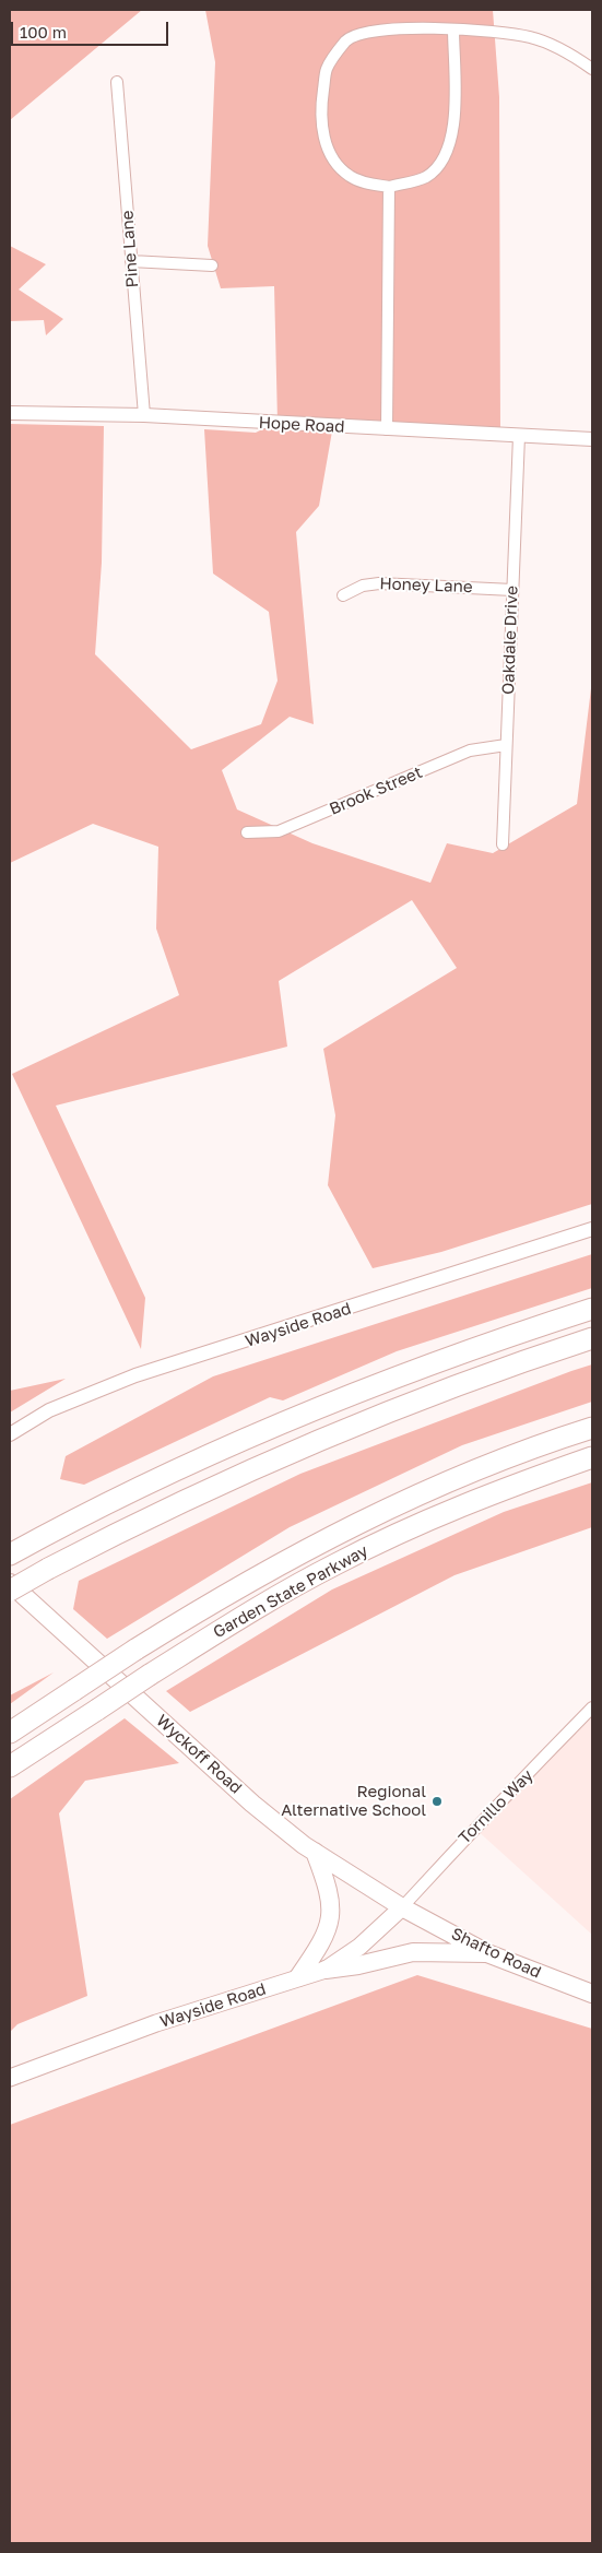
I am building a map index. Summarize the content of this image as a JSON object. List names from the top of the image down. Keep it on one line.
{"streets":{"highway":["Garden State Parkway"],"main road":["Wayside Road","Wyckoff Road","Shafto Road"],"street":["Pine Lane","Hope Road","Honey Lane","Oakdale Drive","Brook Street","Tornillo Way"]},"crossings":[["Pine Lane","Hope Road"],["Hope Road","Oakdale Drive"],["Honey Lane","Oakdale Drive"],["Oakdale Drive","Brook Street"],["Wayside Road","Wyckoff Road"],["Wayside Road","Tornillo Way"],["Wayside Road","Shafto Road"],["Wyckoff Road","Tornillo Way"],["Wyckoff Road","Shafto Road"],["Tornillo Way","Shafto Road"]],"places":["Regional Alternative School"],"scale_bar":"100 m"}
